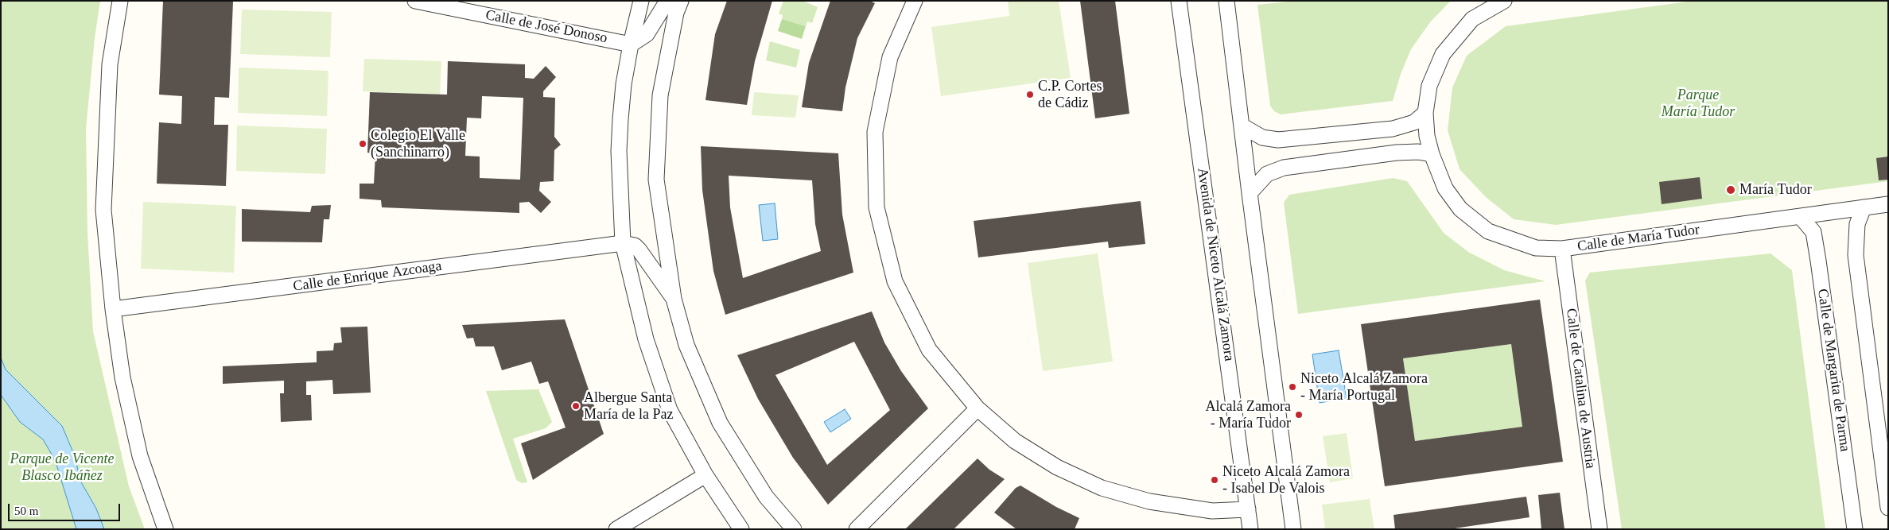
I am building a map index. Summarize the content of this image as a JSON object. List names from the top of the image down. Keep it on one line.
{"streets":{"street":["Calle de José Donoso","Calle de María Tudor","Avenida de Niceto Alcalá Zamora","Calle de Enrique Azcoaga","Calle de Margarita de Parma","Calle de Catalina de Austria"]},"crossings":[["Calle de María Tudor","Calle de Margarita de Parma"],["Calle de María Tudor","Calle de Catalina de Austria"]],"parks":["Parque María Tudor","Parque de Vicente Blasco Ibáñez"],"places":["C.P. Cortes de Cádiz","Colegio El Valle (Sanchinarro)","María Tudor","Niceto Alcalá Zamora - María Portugal","Albergue Santa María de la Paz","Alcalá Zamora - María Tudor","Niceto Alcalá Zamora - Isabel De Valois"],"scale_bar":"50 m"}
